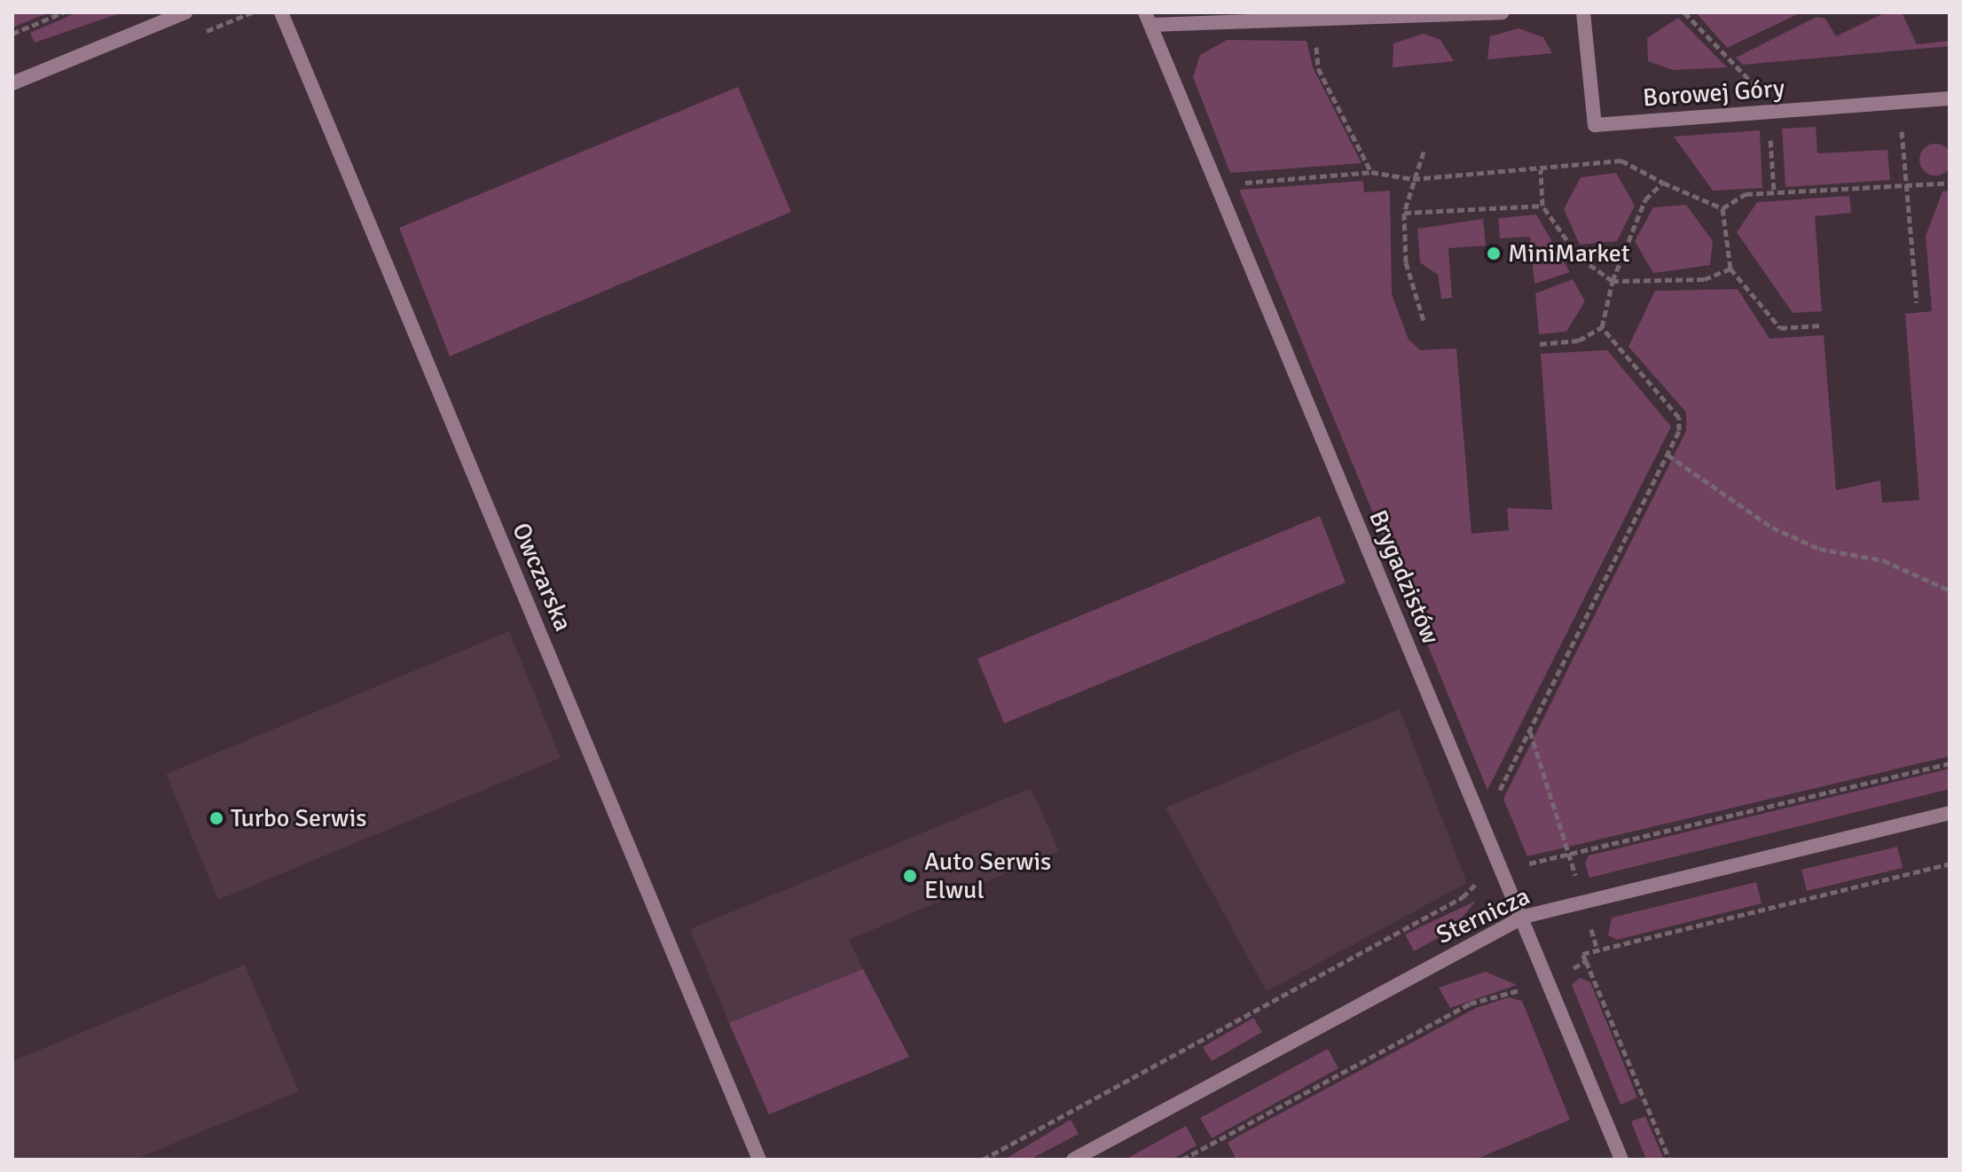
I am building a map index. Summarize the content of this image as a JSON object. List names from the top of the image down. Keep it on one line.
{"streets":{"street":["Borowej Góry","Owczarska","Brygadzistów","Sternicza"]},"crossings":[["Brygadzistów","Sternicza"]],"places":["MiniMarket","Turbo Serwis","Auto Serwis Elwul"]}
